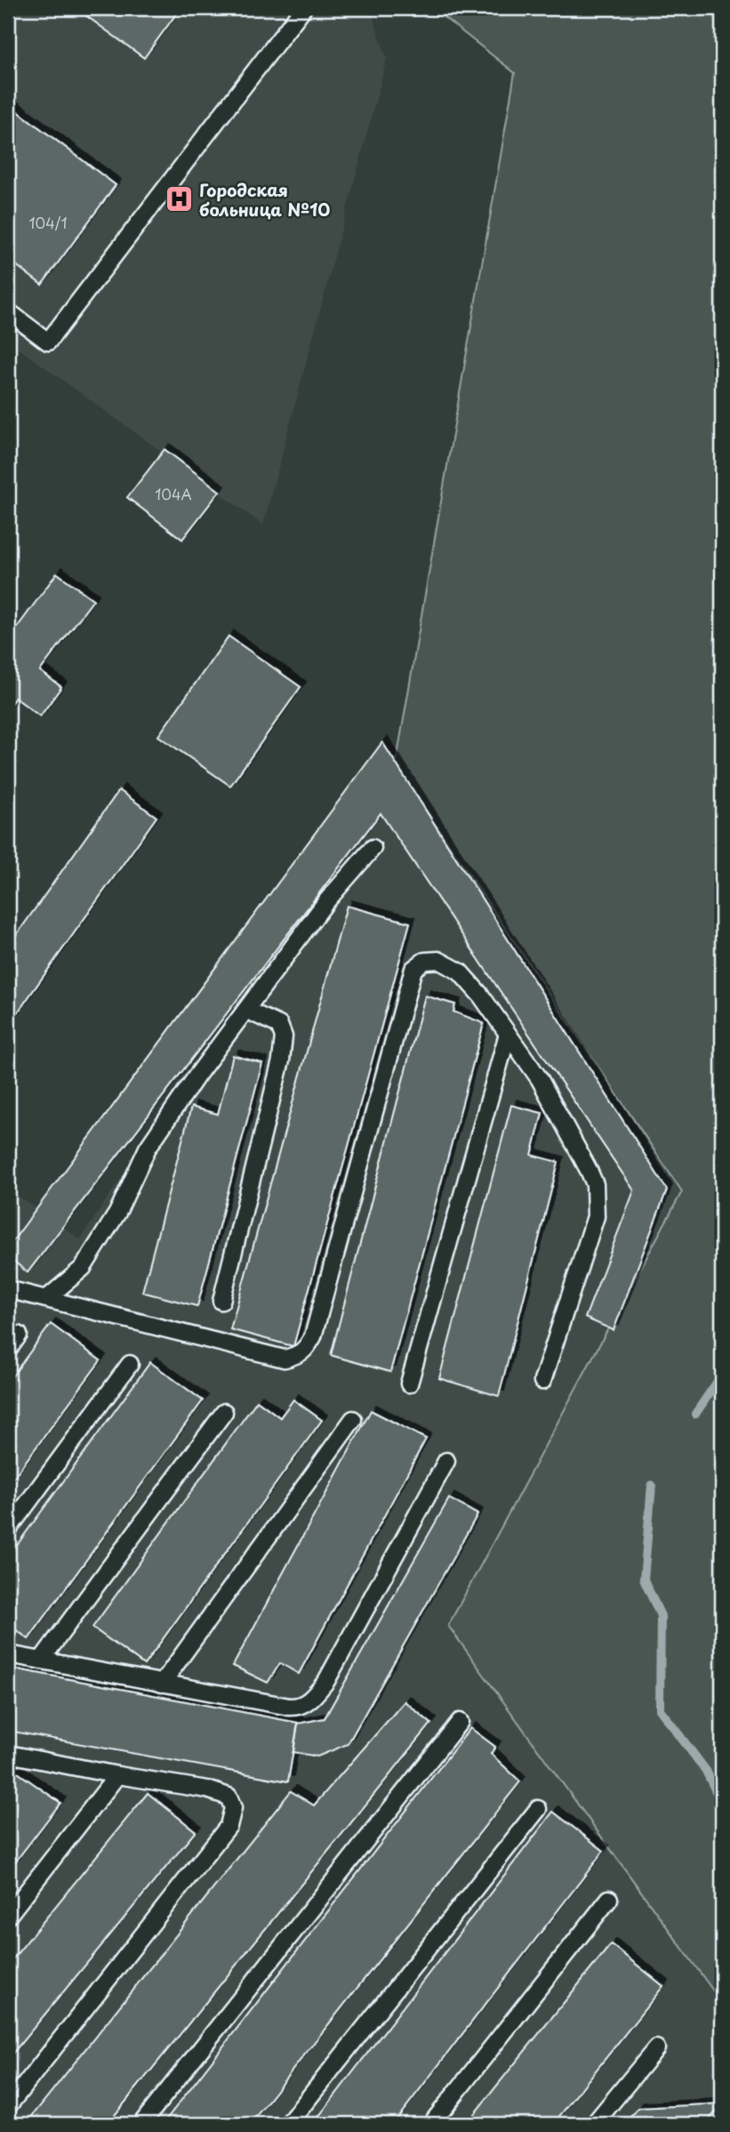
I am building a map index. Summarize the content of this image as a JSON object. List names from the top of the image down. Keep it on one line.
{"places":{"hospital":["Городская больница №10"]},"house_numbers":["104/1","104А"]}
